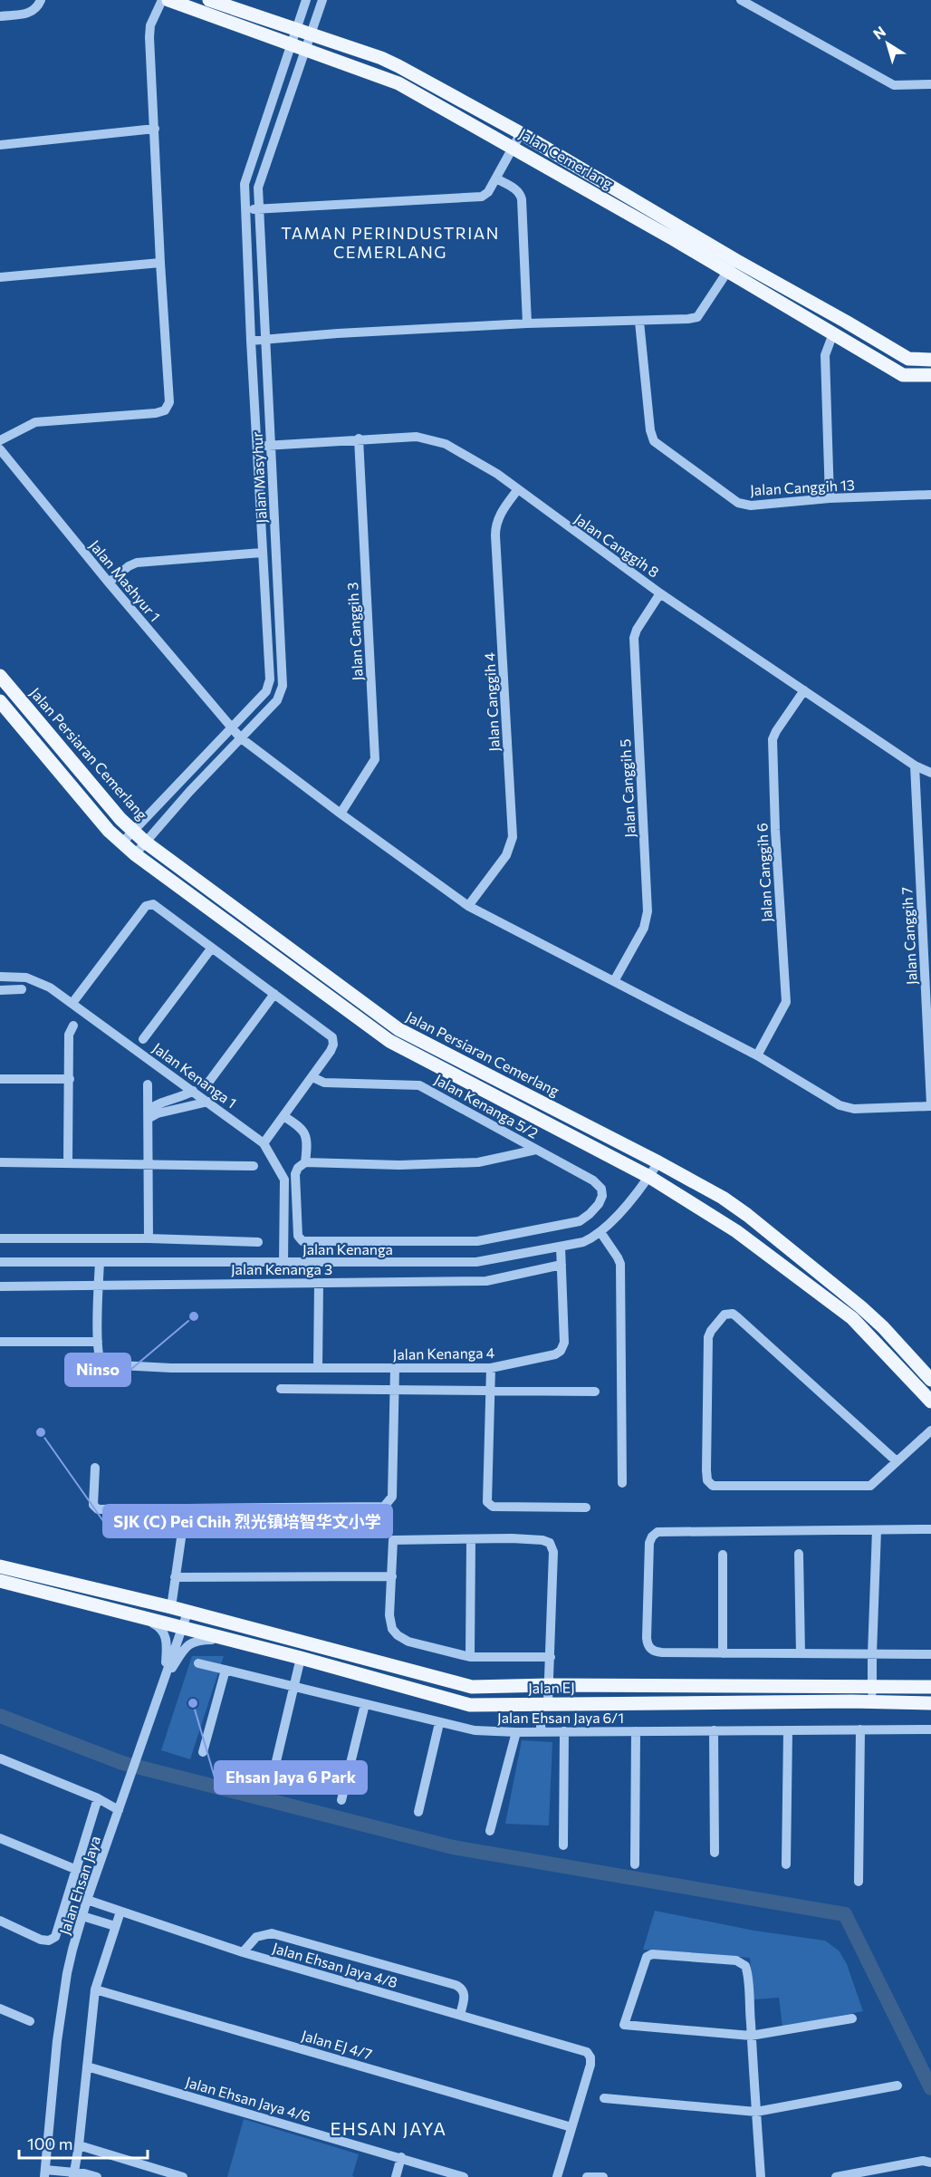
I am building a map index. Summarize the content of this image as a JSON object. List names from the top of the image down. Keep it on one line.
{"streets":{"main road":["Jalan Cemerlang","Jalan Persiaran Cemerlang","Jalan EJ"],"street":["Jalan Masyhur","Jalan Canggih 13","Jalan Canggih 8","Jalan Mashyur 1","Jalan Canggih 3","Jalan Canggih 4","Jalan Canggih 5","Jalan Canggih 6","Jalan Canggih 7","Jalan Kenanga 1","Jalan Kenanga 5/2","Jalan Kenanga","Jalan Kenanga 3","Jalan Kenanga 4","Jalan Ehsan Jaya 6/1","Jalan Ehsan Jaya","Jalan Ehsan Jaya 4/8","Jalan EJ 4/7","Jalan Ehsan Jaya 4/6"]},"crossings":[["Jalan Cemerlang","Jalan Masyhur"],["Jalan Masyhur","Jalan Canggih 8"],["Jalan Masyhur","Jalan Mashyur 1"],["Jalan Masyhur","Jalan Persiaran Cemerlang"],["Jalan Canggih 8","Jalan Canggih 3"],["Jalan Canggih 8","Jalan Canggih 4"],["Jalan Canggih 8","Jalan Canggih 5"],["Jalan Canggih 8","Jalan Canggih 6"],["Jalan Canggih 8","Jalan Canggih 7"],["Jalan Mashyur 1","Jalan Canggih 3"],["Jalan Mashyur 1","Jalan Canggih 4"],["Jalan Mashyur 1","Jalan Canggih 5"],["Jalan Mashyur 1","Jalan Canggih 6"],["Jalan Mashyur 1","Jalan Canggih 7"],["Jalan Persiaran Cemerlang","Jalan Kenanga"],["Jalan Kenanga 1","Jalan Kenanga"],["Jalan Kenanga","Jalan Kenanga 4"],["Jalan Kenanga 3","Jalan Kenanga 4"],["Jalan EJ","Jalan Ehsan Jaya"],["Jalan Ehsan Jaya","Jalan Ehsan Jaya 4/8"],["Jalan Ehsan Jaya 4/8","Jalan EJ 4/7"]],"districts":["TAMAN PERINDUSTRIAN CEMERLANG","EHSAN JAYA"],"places":["Ninso","SJK (C) Pei Chih 烈光镇培智华文小学","Ehsan Jaya 6 Park"],"scale_bar":"100 m","north":"top left"}
